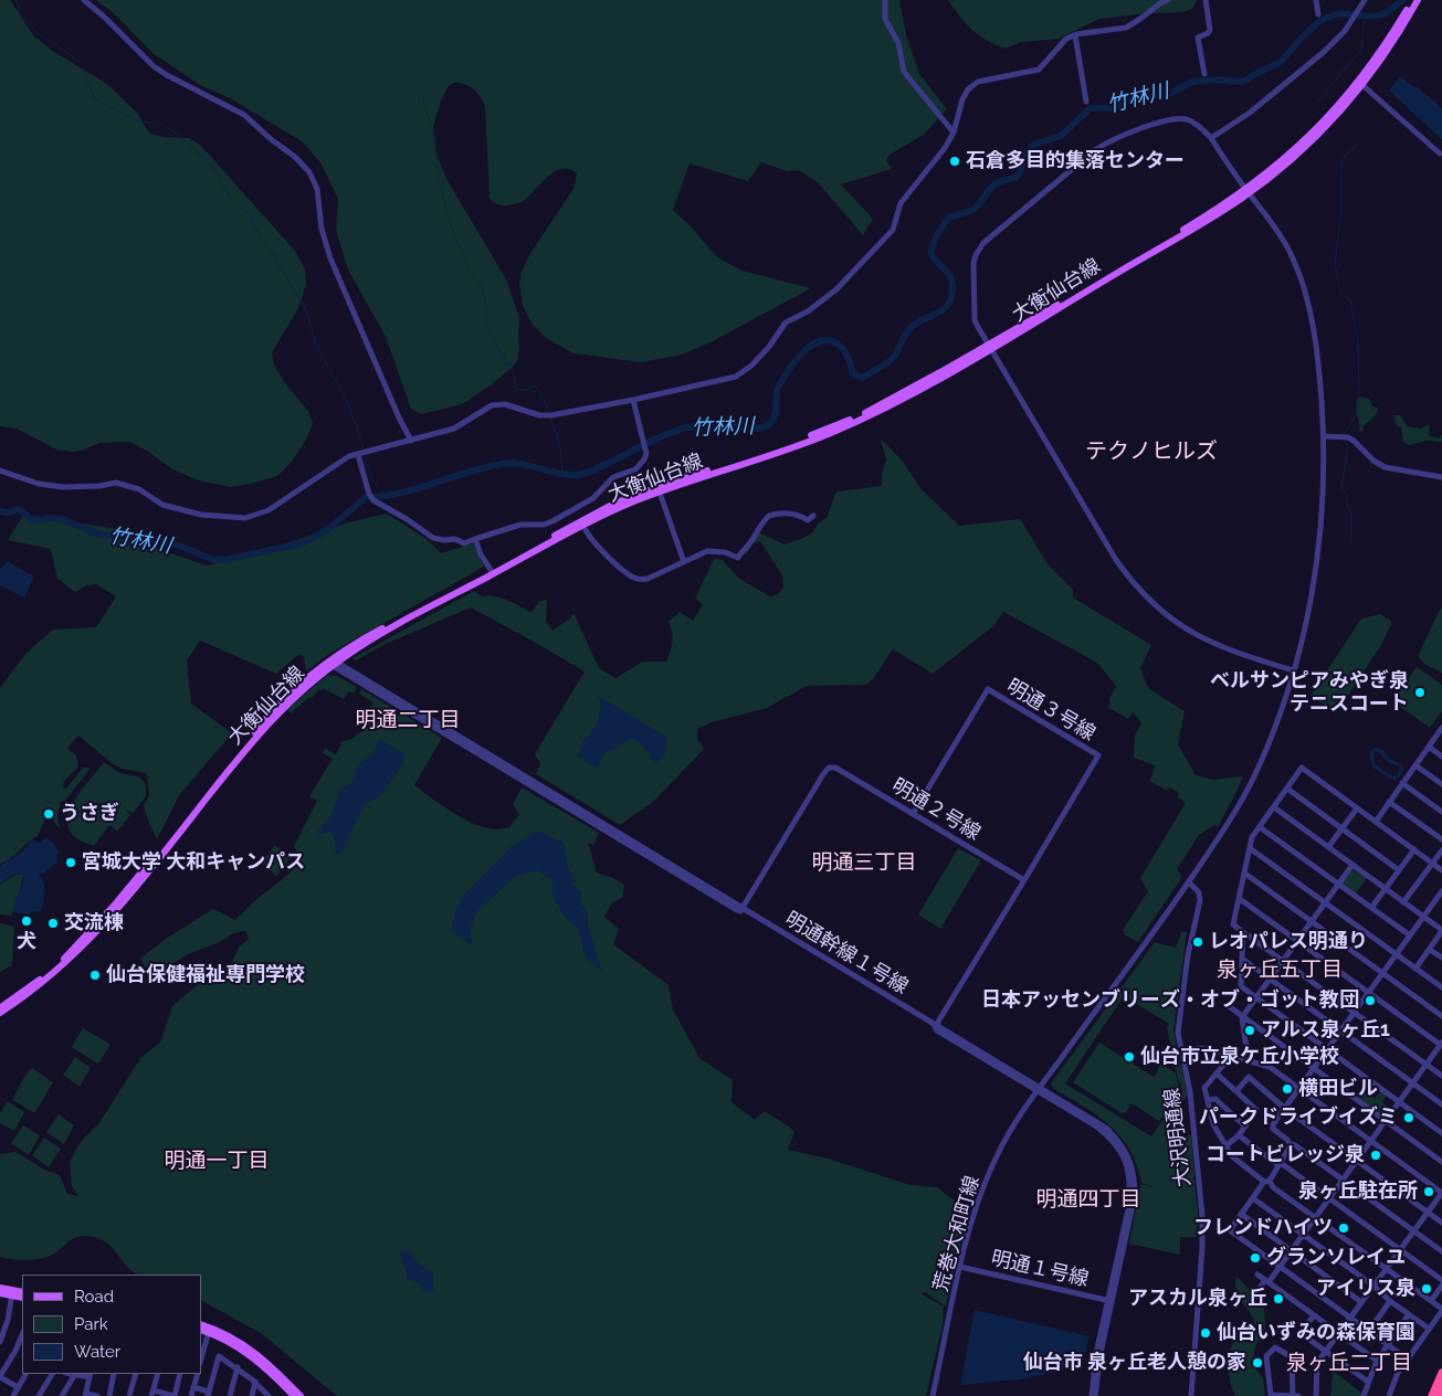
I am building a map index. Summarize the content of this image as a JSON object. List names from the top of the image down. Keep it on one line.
{"streets":{"main road":["大衡仙台線"],"street":["明通３号線","明通２号線","明通幹線１号線","大沢明通線","荒巻大和町線","明通１号線"]},"crossings":[["大衡仙台線","明通幹線１号線"],["大衡仙台線","荒巻大和町線"],["明通３号線","明通２号線"],["明通２号線","明通幹線１号線"],["明通幹線１号線","荒巻大和町線"],["明通幹線１号線","明通１号線"],["大沢明通線","荒巻大和町線"],["荒巻大和町線","明通１号線"]],"districts":["テクノヒルズ","明通二丁目","明通三丁目","泉ヶ丘五丁目","明通一丁目","明通四丁目","泉ヶ丘二丁目"],"water":["竹林川"],"places":["石倉多目的集落センター","ベルサンピアみやぎ泉 テニスコート","うさぎ","宮城大学 大和キャンパス","犬","交流棟","レオパレス明通り","仙台保健福祉専門学校","日本アッセンブリーズ・オブ・ゴット教団","アルス泉ヶ丘1","仙台市立泉ケ丘小学校","横田ビル","パークドライブイズミ","コートビレッジ泉","泉ヶ丘駐在所","フレンドハイツ","グランソレイユ","アイリス泉","アスカル泉ヶ丘","仙台いずみの森保育園","仙台市 泉ヶ丘老人憩の家"],"legend":["Road","Park","Water"]}
